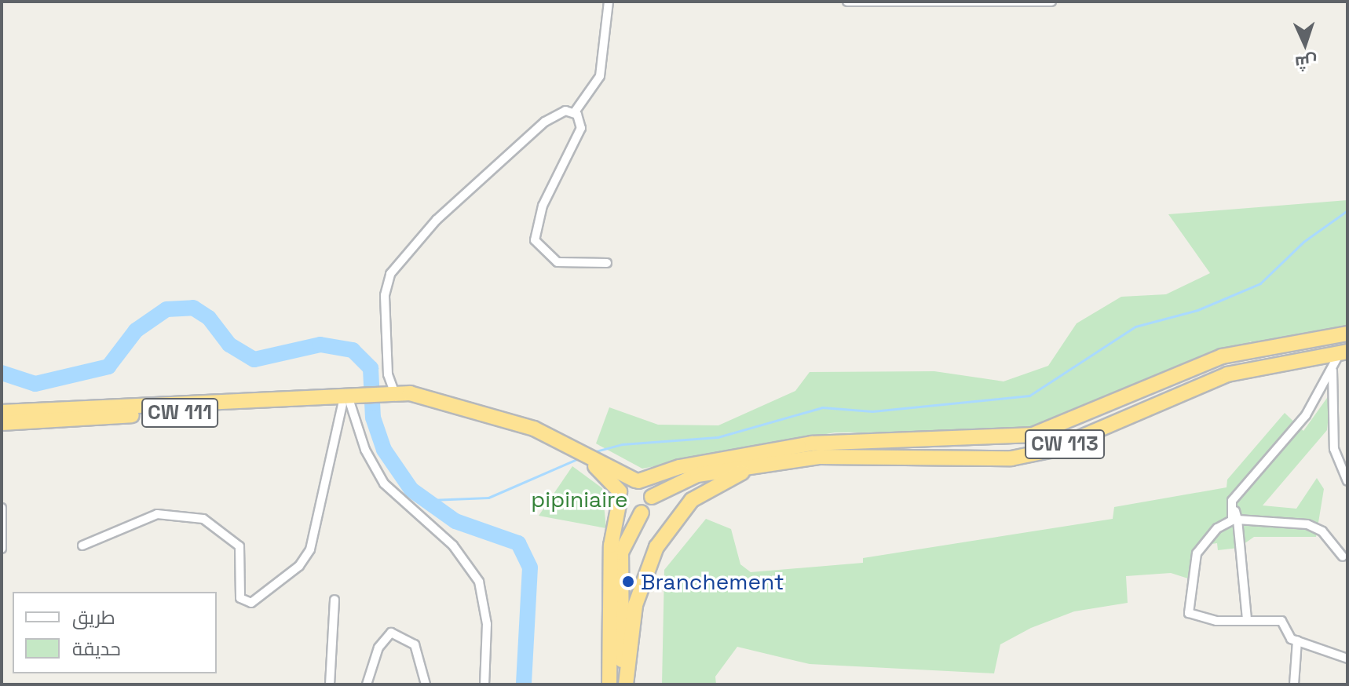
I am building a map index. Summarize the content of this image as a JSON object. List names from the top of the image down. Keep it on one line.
{"streets":{"highway":["CW 111","CW 113"]},"parks":["pipiniaire"],"places":["Branchement"],"legend":["طريق","حديقة"],"north":"bottom"}
